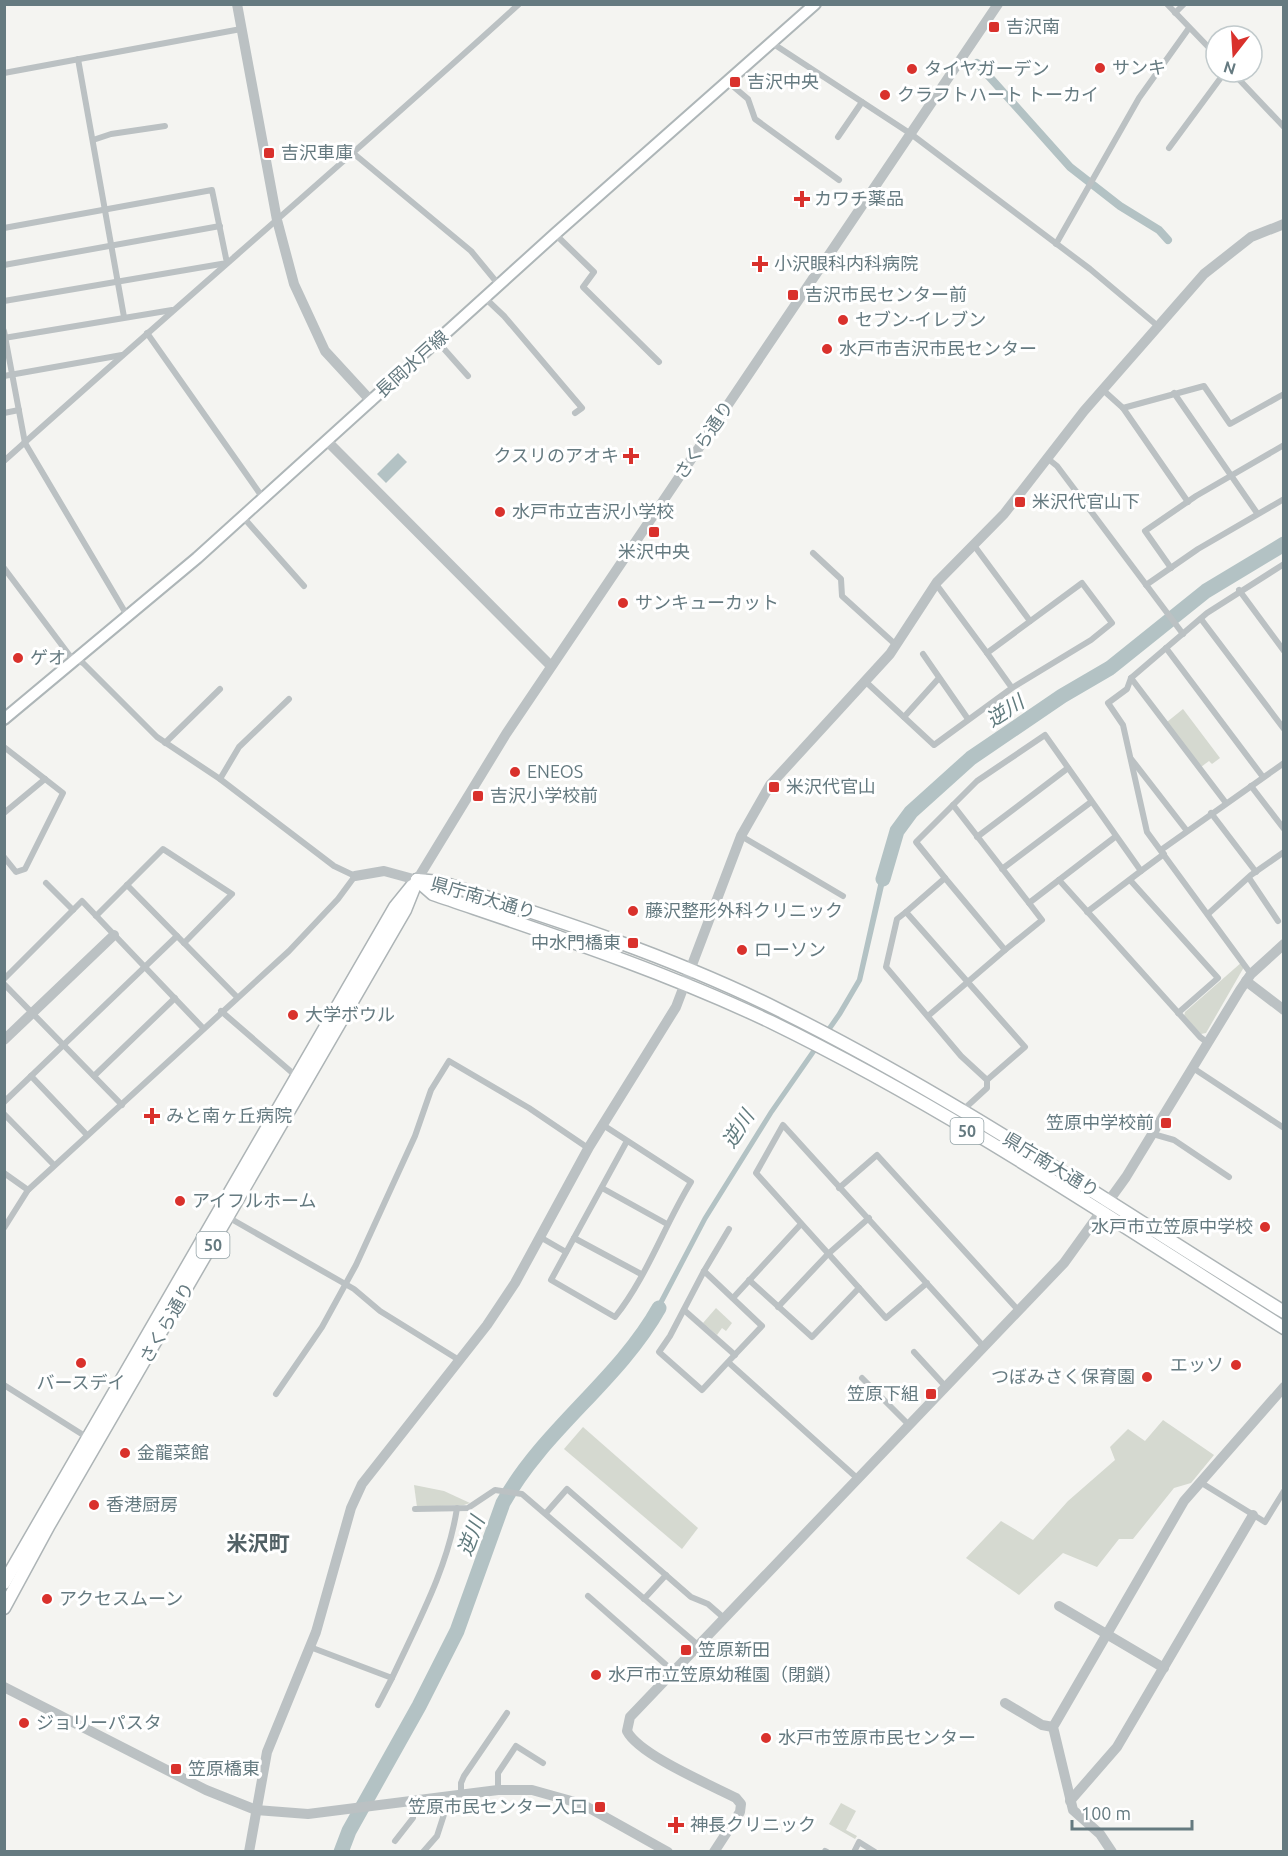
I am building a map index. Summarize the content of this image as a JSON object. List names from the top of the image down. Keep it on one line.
{"streets":{"main road":["長岡水戸線","さくら通り","県庁南大通り","50"]},"crossings":[["さくら通り","県庁南大通り"]],"districts":["米沢町"],"water":["逆川"],"places":{"transit":["吉沢南","吉沢中央","吉沢車庫","吉沢市民センター前","米沢代官山下","米沢中央","米沢代官山","吉沢小学校前","中水門橋東","笠原中学校前","笠原下組","笠原新田","笠原橋東","笠原市民センター入口"],"other":["サンキ","タイヤガーデン","クラフトハート トーカイ","セブン-イレブン","水戸市吉沢市民センター","水戸市立吉沢小学校","サンキューカット","ゲオ","ENEOS","藤沢整形外科クリニック","ローソン","大学ボウル","アイフルホーム","水戸市立笠原中学校","バースデイ","エッソ","つぼみさく保育園","金龍菜館","香港厨房","アクセスムーン","水戸市立笠原幼稚園（閉鎖）","ジョリーパスタ","水戸市笠原市民センター"],"health":["カワチ薬品","小沢眼科内科病院","クスリのアオキ","みと南ヶ丘病院","神長クリニック"]},"scale_bar":"100 m","north":"bottom"}
